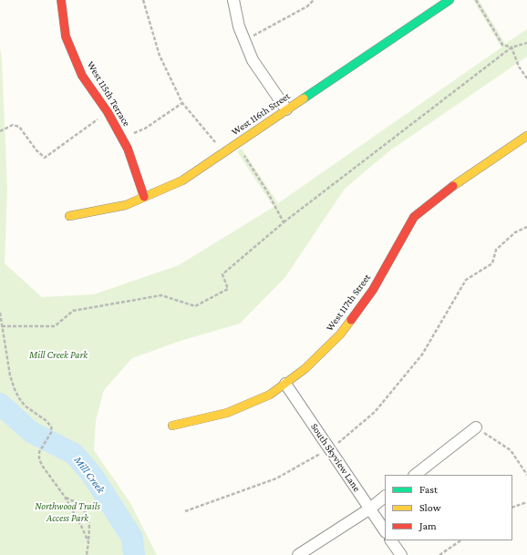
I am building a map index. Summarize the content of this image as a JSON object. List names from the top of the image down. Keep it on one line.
{"streets":{"street":["West 115th Terrace","West 116th Street","West 117th Street","South Skyview Lane"]},"crossings":[["West 115th Terrace","West 116th Street"],["West 117th Street","South Skyview Lane"]],"water":["Mill Creek"],"parks":["Mill Creek Park","Northwood Trails Access Park"],"legend":["Fast","Slow","Jam"]}
